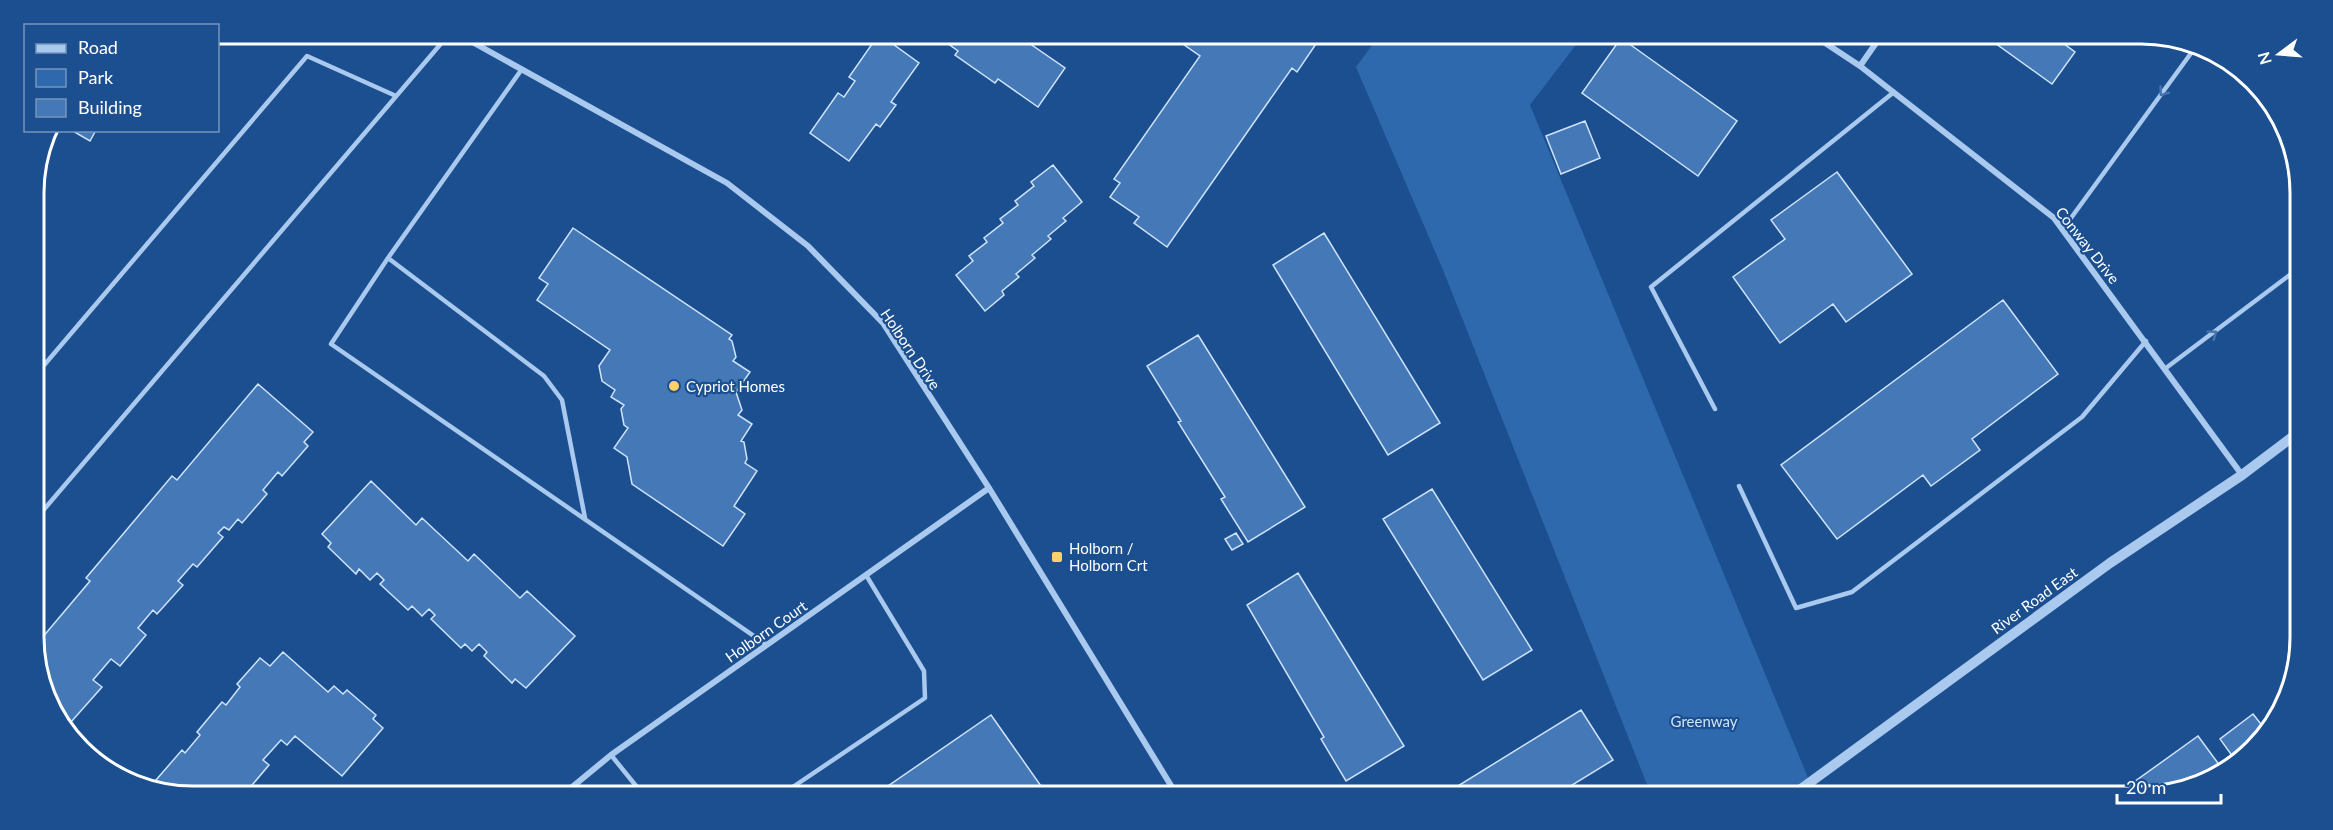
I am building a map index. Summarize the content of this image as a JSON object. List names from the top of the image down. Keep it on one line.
{"streets":{"street":["Conway Drive","Holborn Drive","River Road East","Holborn Court"]},"crossings":[["Conway Drive","River Road East"],["Holborn Drive","Holborn Court"]],"parks":["Greenway"],"places":{"other":["Cypriot Homes"],"transit":["Holborn / Holborn Crt"]},"legend":["Road","Park","Building"],"scale_bar":"20 m","north":"left"}
